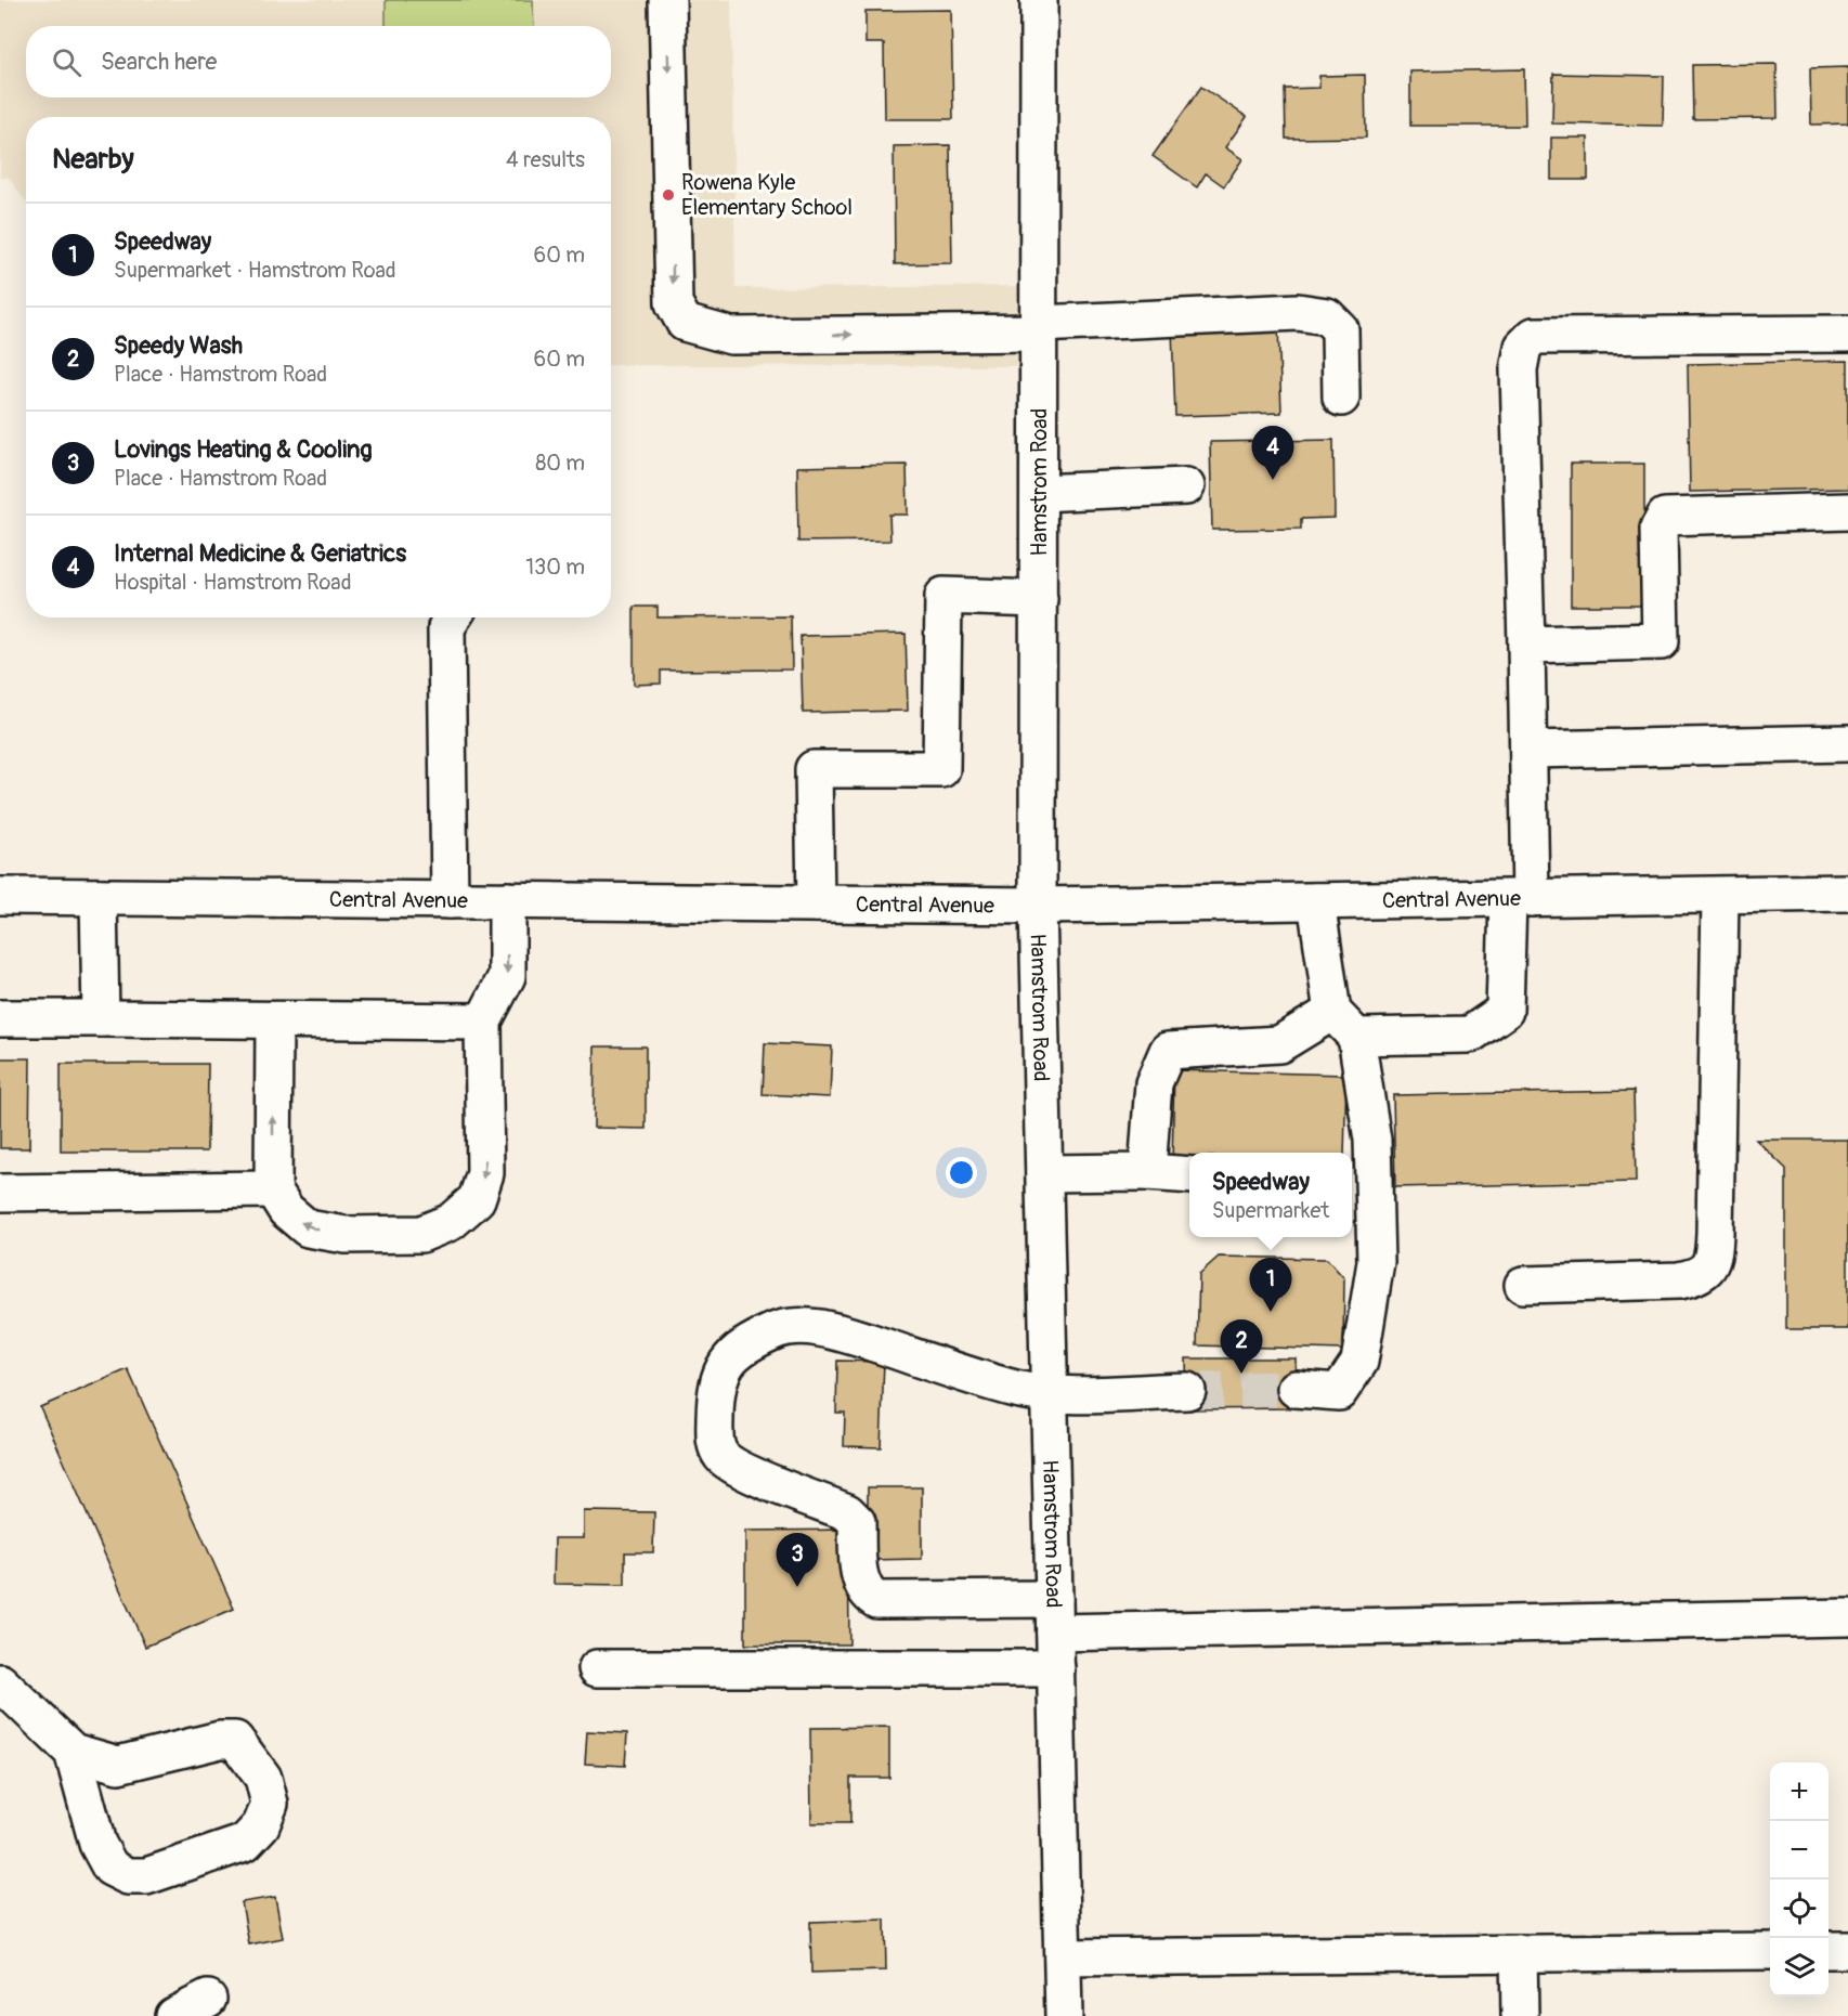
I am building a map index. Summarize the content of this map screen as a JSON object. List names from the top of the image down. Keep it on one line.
{"streets":{"street":["Hamstrom Road","Central Avenue"]},"crossings":[["Hamstrom Road","Central Avenue"]],"places":["Rowena Kyle Elementary School"],"page":{"search":"Search here","heading":["Nearby","4 results"],"list":[{"mark":"1","name":"Speedway","note":"Supermarket · Hamstrom Road","value":"60 m"},{"mark":"2","name":"Speedy Wash","note":"Place · Hamstrom Road","value":"60 m"},{"mark":"3","name":"Lovings Heating & Cooling","note":"Place · Hamstrom Road","value":"80 m"},{"mark":"4","name":"Internal Medicine & Geriatrics","note":"Hospital · Hamstrom Road","value":"130 m"}],"pins":["4","1","2","3"],"popup":["Speedway","Supermarket"],"map_buttons":["+","−"]}}
